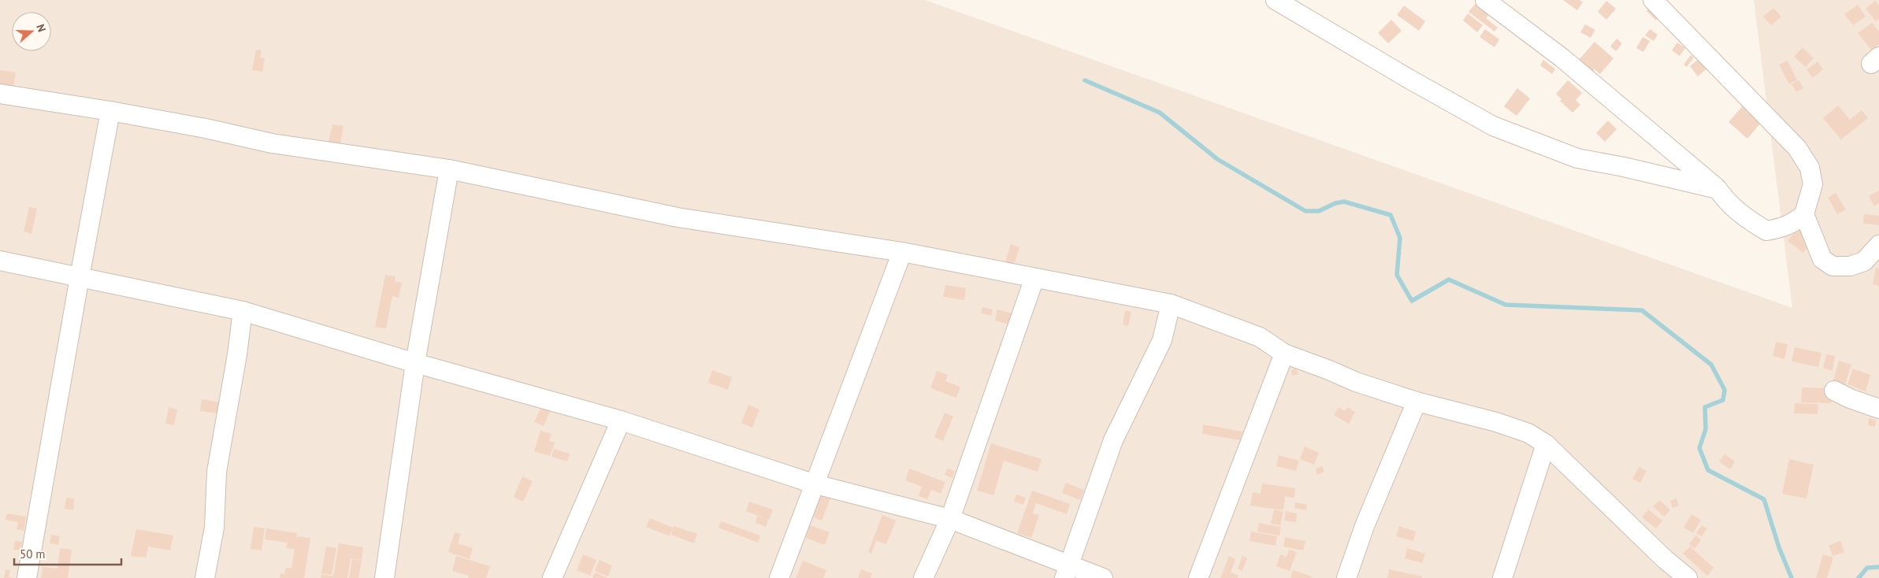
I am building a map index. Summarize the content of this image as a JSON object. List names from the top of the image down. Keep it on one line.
{"scale_bar":"50 m","north":"right"}
